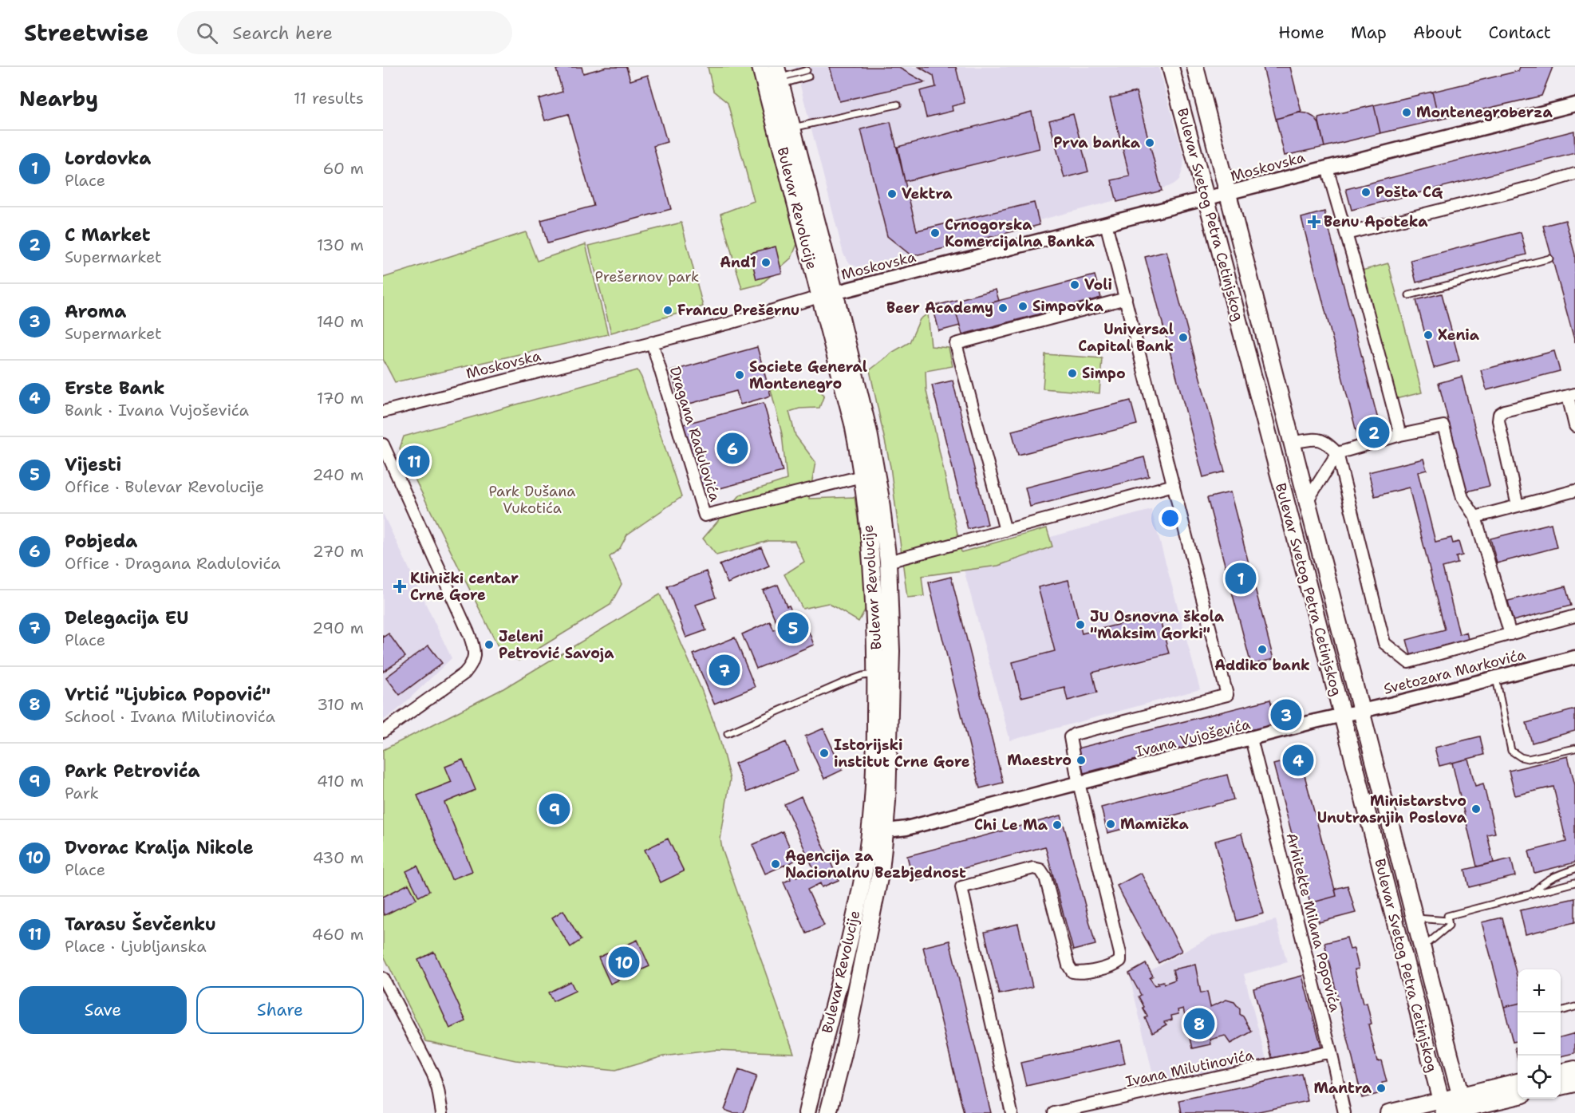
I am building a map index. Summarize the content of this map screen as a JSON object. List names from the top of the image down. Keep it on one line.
{"streets":{"main road":["Bulevar Revolucije","Bulevar Svetog Petra Cetinjskog"],"street":["Moskovska","Dragana Radulovića","Svetozara Markovića","Ivana Vujoševića","Arhitekte Milana Popovića","Ivana Milutinovića"]},"crossings":[["Moskovska","Bulevar Revolucije"],["Moskovska","Bulevar Svetog Petra Cetinjskog"],["Moskovska","Dragana Radulovića"],["Bulevar Revolucije","Dragana Radulovića"],["Bulevar Revolucije","Ivana Vujoševića"],["Bulevar Svetog Petra Cetinjskog","Svetozara Markovića"],["Bulevar Svetog Petra Cetinjskog","Ivana Vujoševića"],["Svetozara Markovića","Ivana Vujoševića"],["Ivana Vujoševića","Arhitekte Milana Popovića"],["Arhitekte Milana Popovića","Ivana Milutinovića"]],"parks":["Prešernov park","Park Dušana Vukotića"],"places":{"other":["Montenegroberza","Prva banka","Pošta CG","Vektra","Crnogorska Komercijalna Banka","And1","Voli","Simpovka","Beer Academy","Francu Prešernu","Xenia","Universal Capital Bank","Simpo","Societe General Montenegro","JU Osnovna škola \"Maksim Gorki\"","Jeleni Petrović Savoja","Addiko bank","Istorijski institut Crne Gore","Maestro","Ministarstvo Unutrasnjih Poslova","Mamička","Chi Le Ma","Agencija za Nacionalnu Bezbjednost","Mantra"],"health":["Benu Apoteka","Klinički centar Crne Gore"]},"page":{"header":"Streetwise","search":"Search here","nav":["Home","Map","About","Contact"],"heading":["Nearby","11 results"],"list":[{"mark":"1","name":"Lordovka","note":"Place","value":"60 m"},{"mark":"2","name":"C Market","note":"Supermarket","value":"130 m"},{"mark":"3","name":"Aroma","note":"Supermarket","value":"140 m"},{"mark":"4","name":"Erste Bank","note":"Bank · Ivana Vujoševića","value":"170 m"},{"mark":"5","name":"Vijesti","note":"Office · Bulevar Revolucije","value":"240 m"},{"mark":"6","name":"Pobjeda","note":"Office · Dragana Radulovića","value":"270 m"},{"mark":"7","name":"Delegacija EU","note":"Place","value":"290 m"},{"mark":"8","name":"Vrtić \"Ljubica Popović\"","note":"School · Ivana Milutinovića","value":"310 m"},{"mark":"9","name":"Park Petrovića","note":"Park","value":"410 m"},{"mark":"10","name":"Dvorac Kralja Nikole","note":"Place","value":"430 m"},{"mark":"11","name":"Tarasu Ševčenku","note":"Place · Ljubljanska","value":"460 m"}],"pins":["2","6","11","1","5","7","3","4","9","10","8"],"map_buttons":["+","−"],"buttons":["Save","Share"]}}
